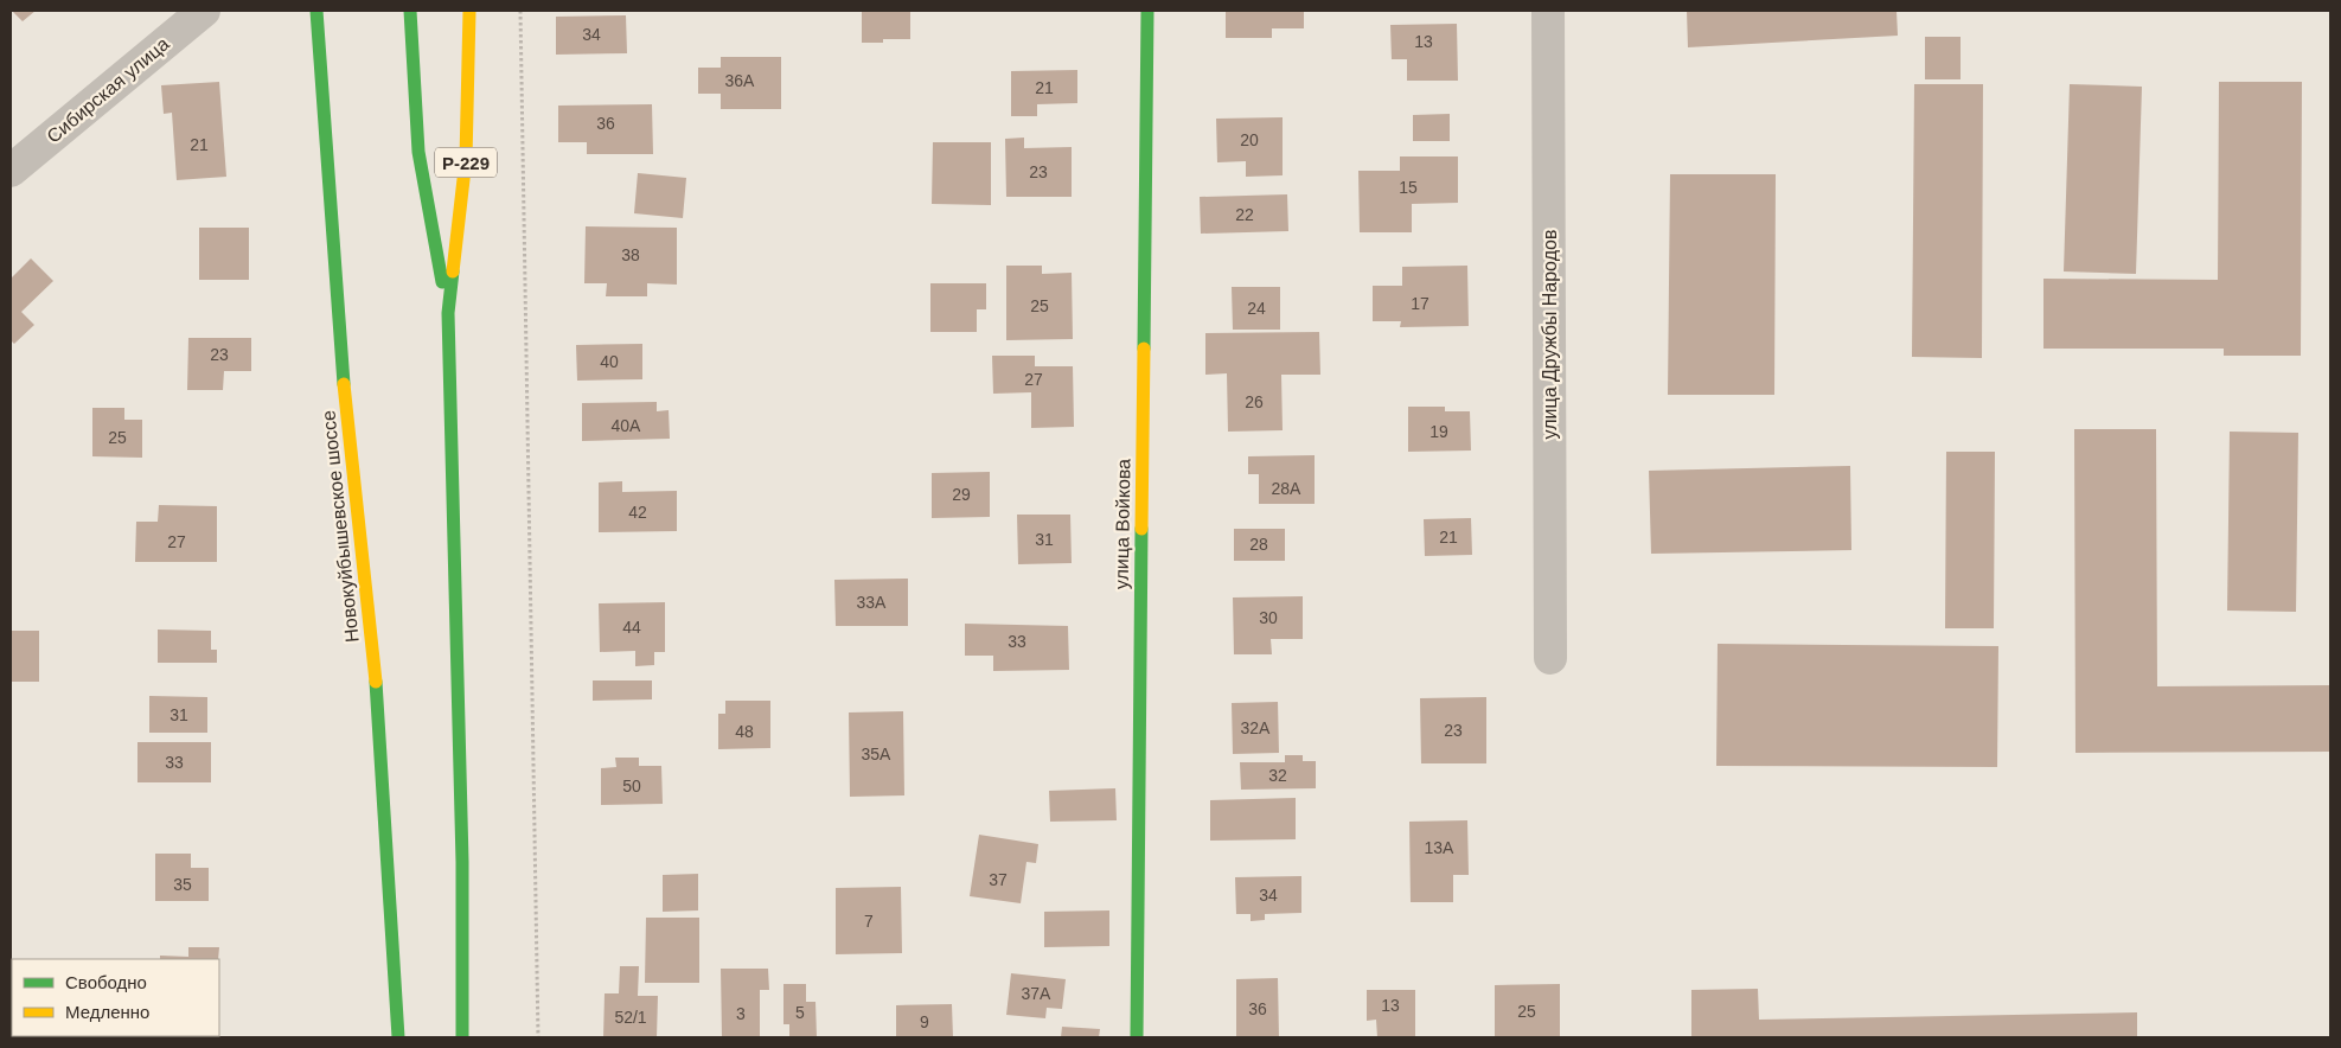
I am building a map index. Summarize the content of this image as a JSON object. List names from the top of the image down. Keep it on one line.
{"streets":{"main road":["Р-229","улица Войкова","Новокуйбышевское шоссе"],"street":["Сибирская улица","улица Дружбы Народов"]},"house_numbers":["34","13","36А","21","36","20","21","23","15","22","38","17","25","24","23","40","27","26","40А","19","25","28А","29","42","21","31","27","28","33А","30","44","33","31","32А","23","48","35А","33","32","50","13А","37","35","34","7","37А","13","36","25","5","3","52/1","9"],"legend":["Свободно","Медленно"]}
